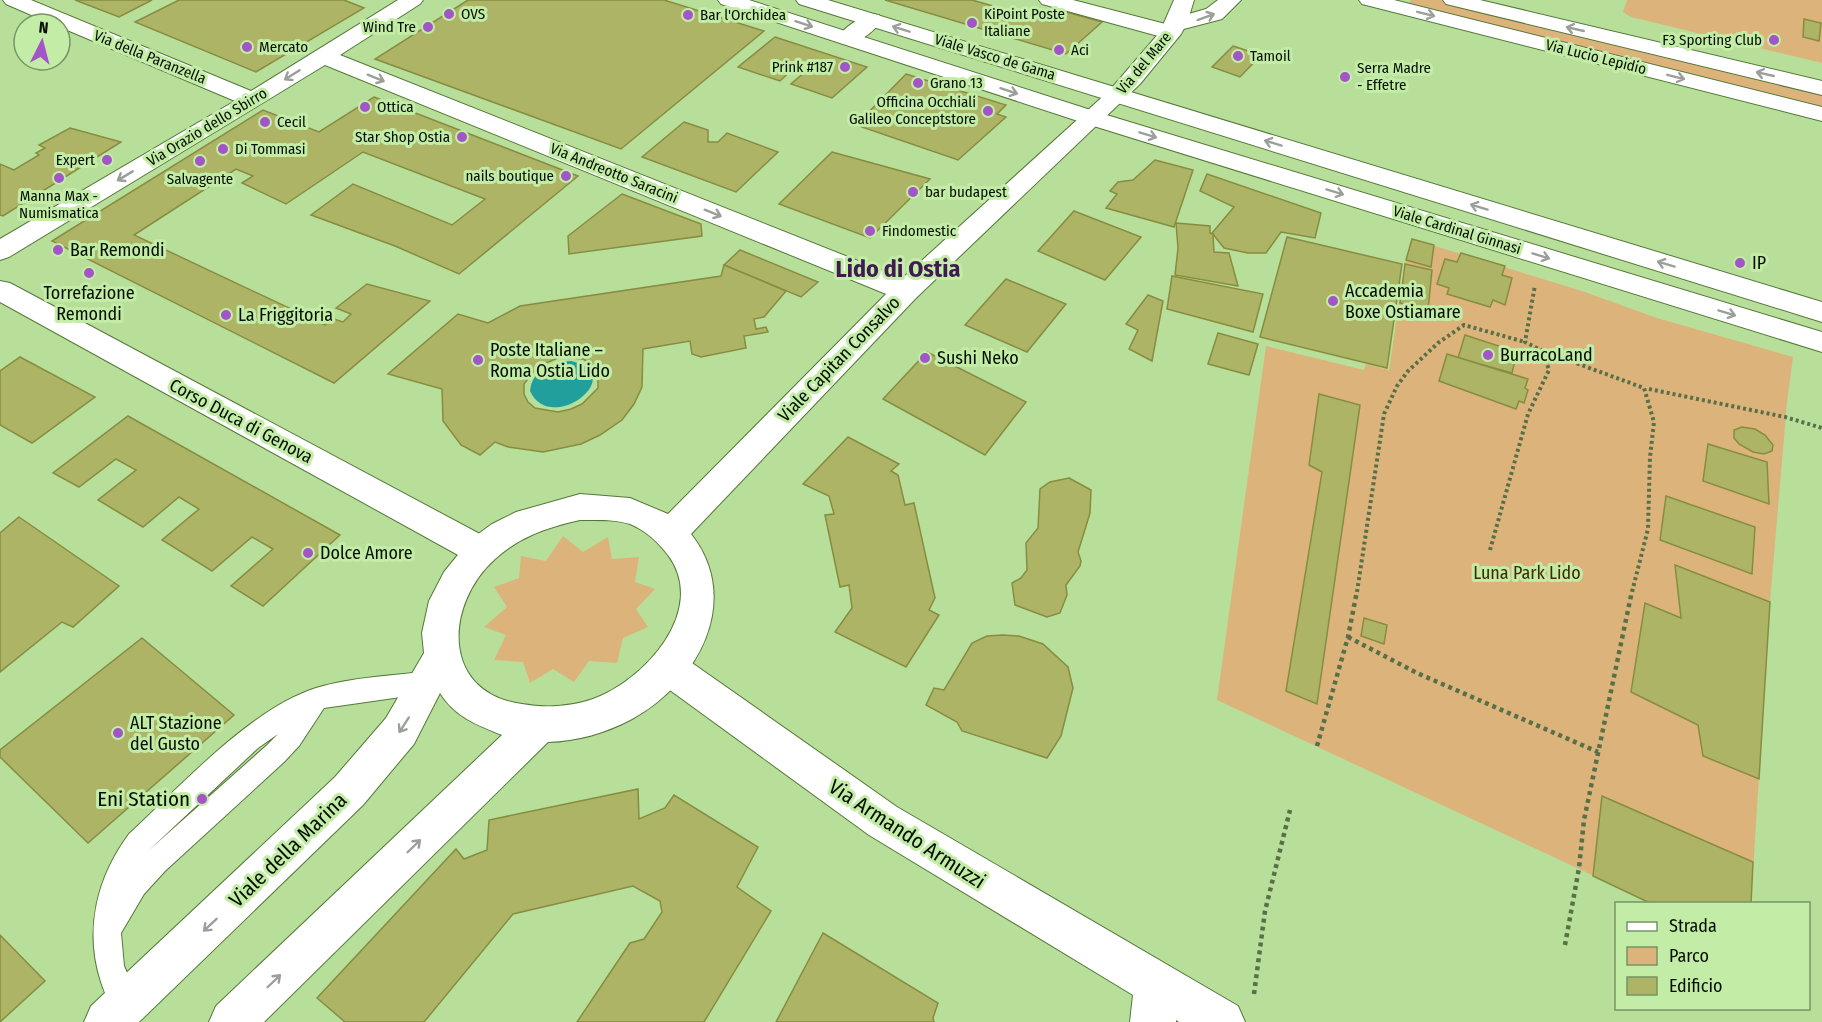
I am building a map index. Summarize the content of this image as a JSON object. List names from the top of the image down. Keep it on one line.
{"streets":{"street":["Via della Paranzella","Viale Vasco de Gama","Via Lucio Lepidio","Via del Mare","Via Orazio dello Sbirro","Via Andreotto Saracini","Viale Cardinal Ginnasi","Viale Capitan Consalvo","Corso Duca di Genova","Via Armando Armuzzi","Viale della Marina"]},"crossings":[["Via della Paranzella","Via Orazio dello Sbirro"],["Viale Vasco de Gama","Via del Mare"],["Viale Vasco de Gama","Viale Cardinal Ginnasi"],["Viale Vasco de Gama","Viale Capitan Consalvo"],["Via del Mare","Viale Cardinal Ginnasi"],["Via del Mare","Viale Capitan Consalvo"],["Via Orazio dello Sbirro","Via Andreotto Saracini"],["Via Andreotto Saracini","Viale Capitan Consalvo"],["Viale Cardinal Ginnasi","Viale Capitan Consalvo"]],"one_way":["Via Orazio dello Sbirro","Via Andreotto Saracini"],"districts":["Lido di Ostia"],"parks":["Luna Park Lido"],"places":["OVS","Bar l'Orchidea","KiPoint Poste Italiane","Wind Tre","F3 Sporting Club","Mercato","Aci","Tamoil","Prink #187","Serra Madre - Effetre","Grano 13","Ottica","Officina Occhiali Galileo Conceptstore","Cecil","Star Shop Ostia","Di Tommasi","Expert","Salvagente","nails boutique","Manna Max - Numismatica","bar budapest","Findomestic","Bar Remondi","IP","Torrefazione Remondi","Accademia Boxe Ostiamare","La Friggitoria","BurracoLand","Sushi Neko","Poste Italiane – Roma Ostia Lido","Dolce Amore","ALT Stazione del Gusto","Eni Station"],"legend":["Strada","Parco","Edificio"],"north":"top"}
